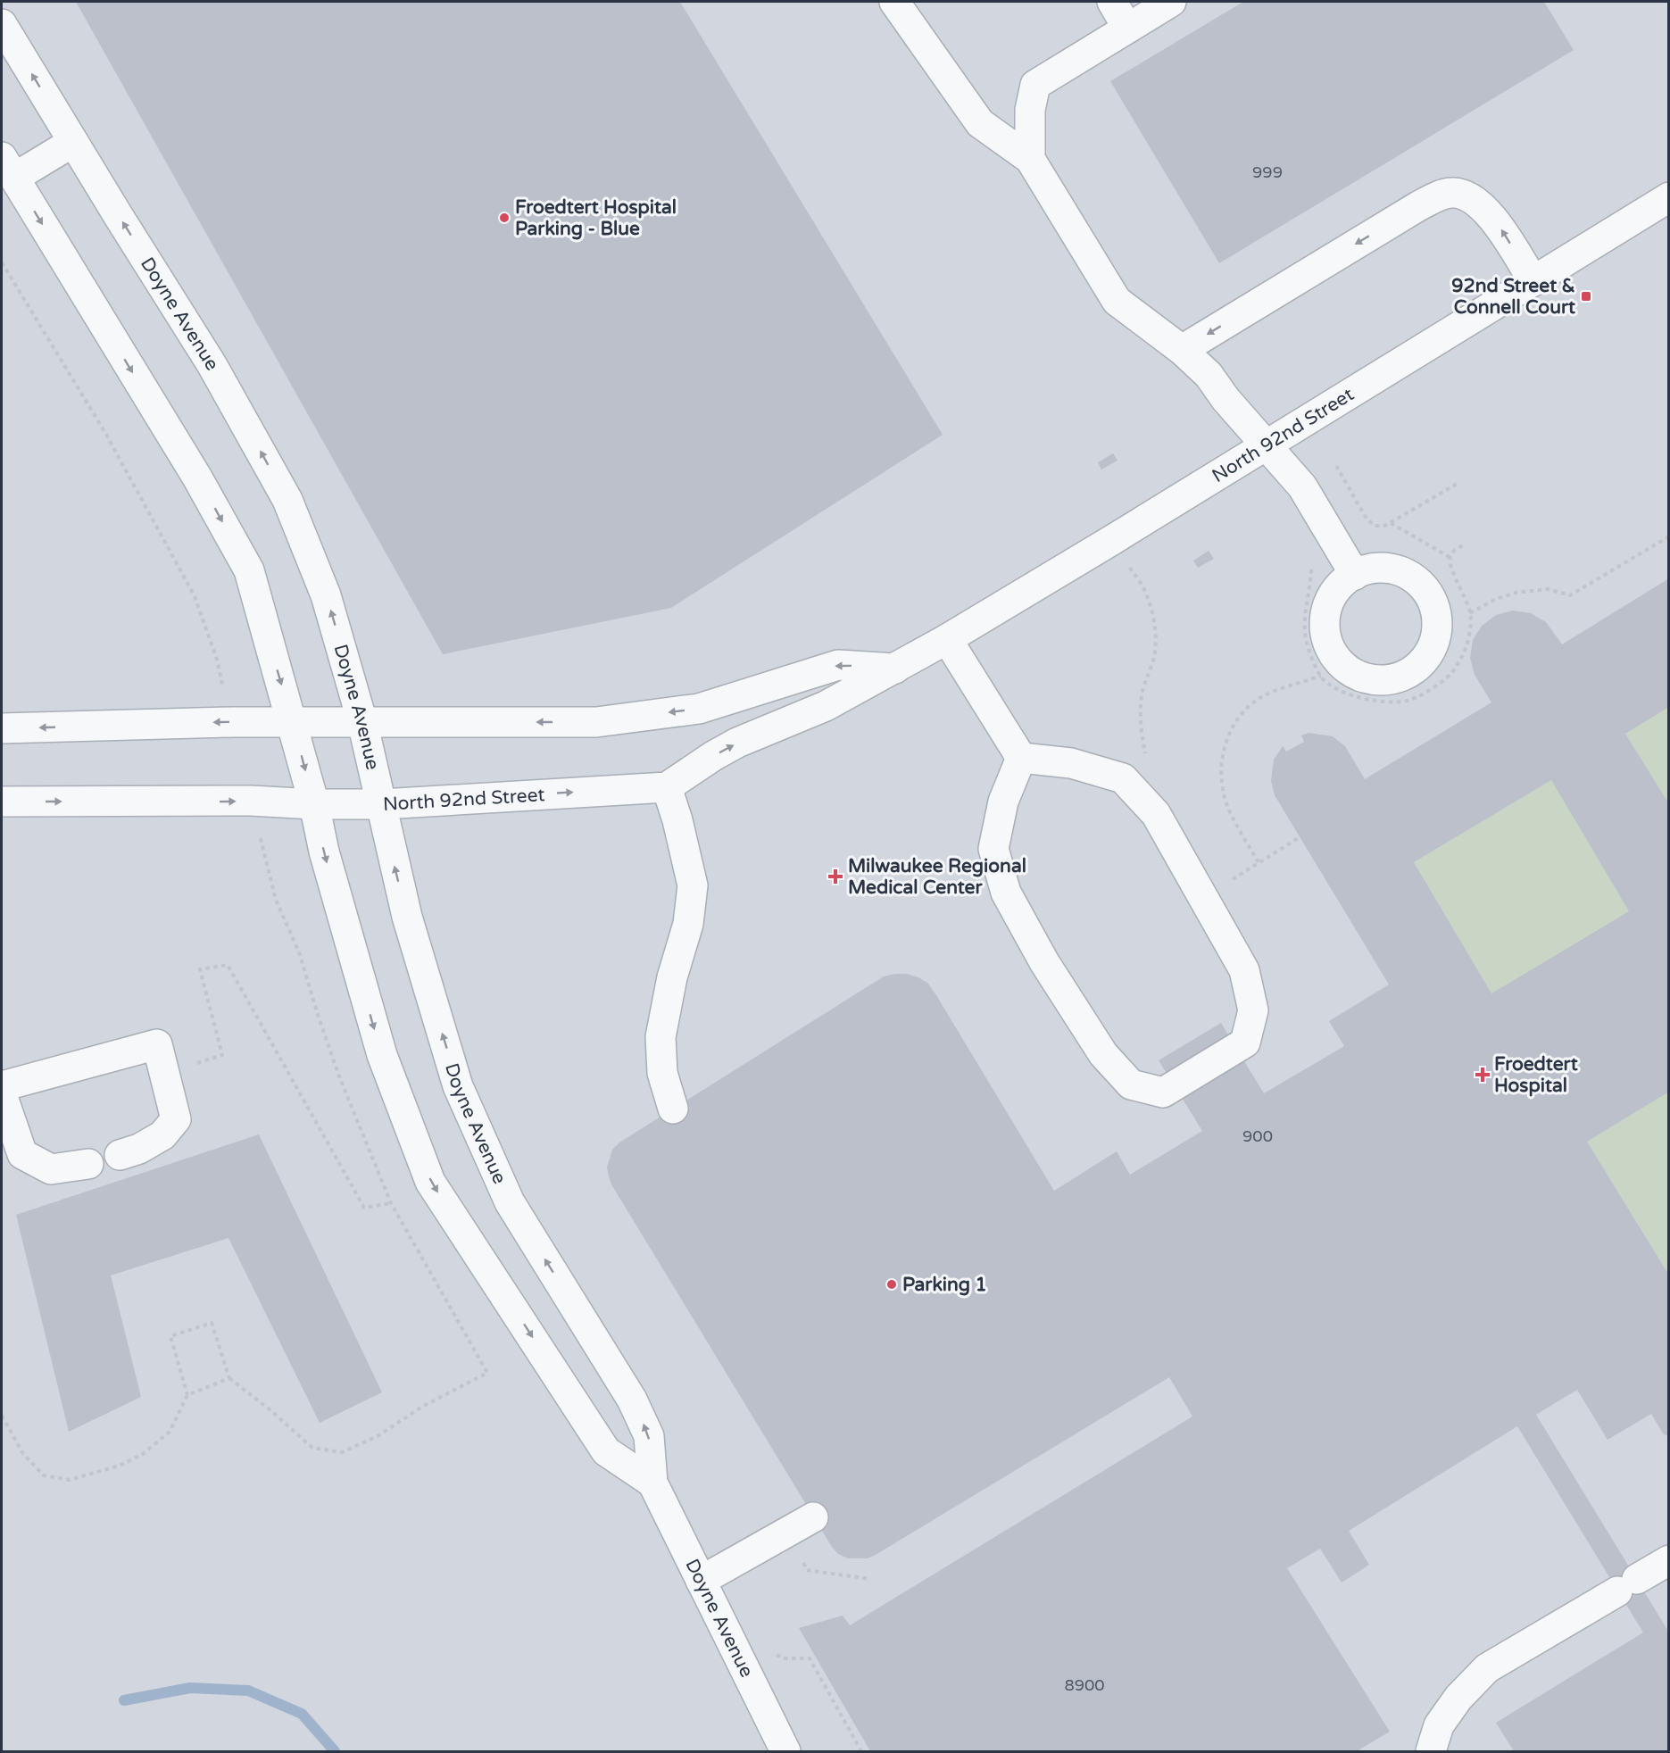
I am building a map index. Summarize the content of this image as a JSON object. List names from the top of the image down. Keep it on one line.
{"streets":{"street":["Doyne Avenue","North 92nd Street"]},"crossings":[["Doyne Avenue","North 92nd Street"]],"places":{"other":["Froedtert Hospital Parking - Blue","Parking 1"],"transit":["92nd Street & Connell Court"],"health":["Milwaukee Regional Medical Center","Froedtert Hospital"]},"house_numbers":["999","900","8900"]}
